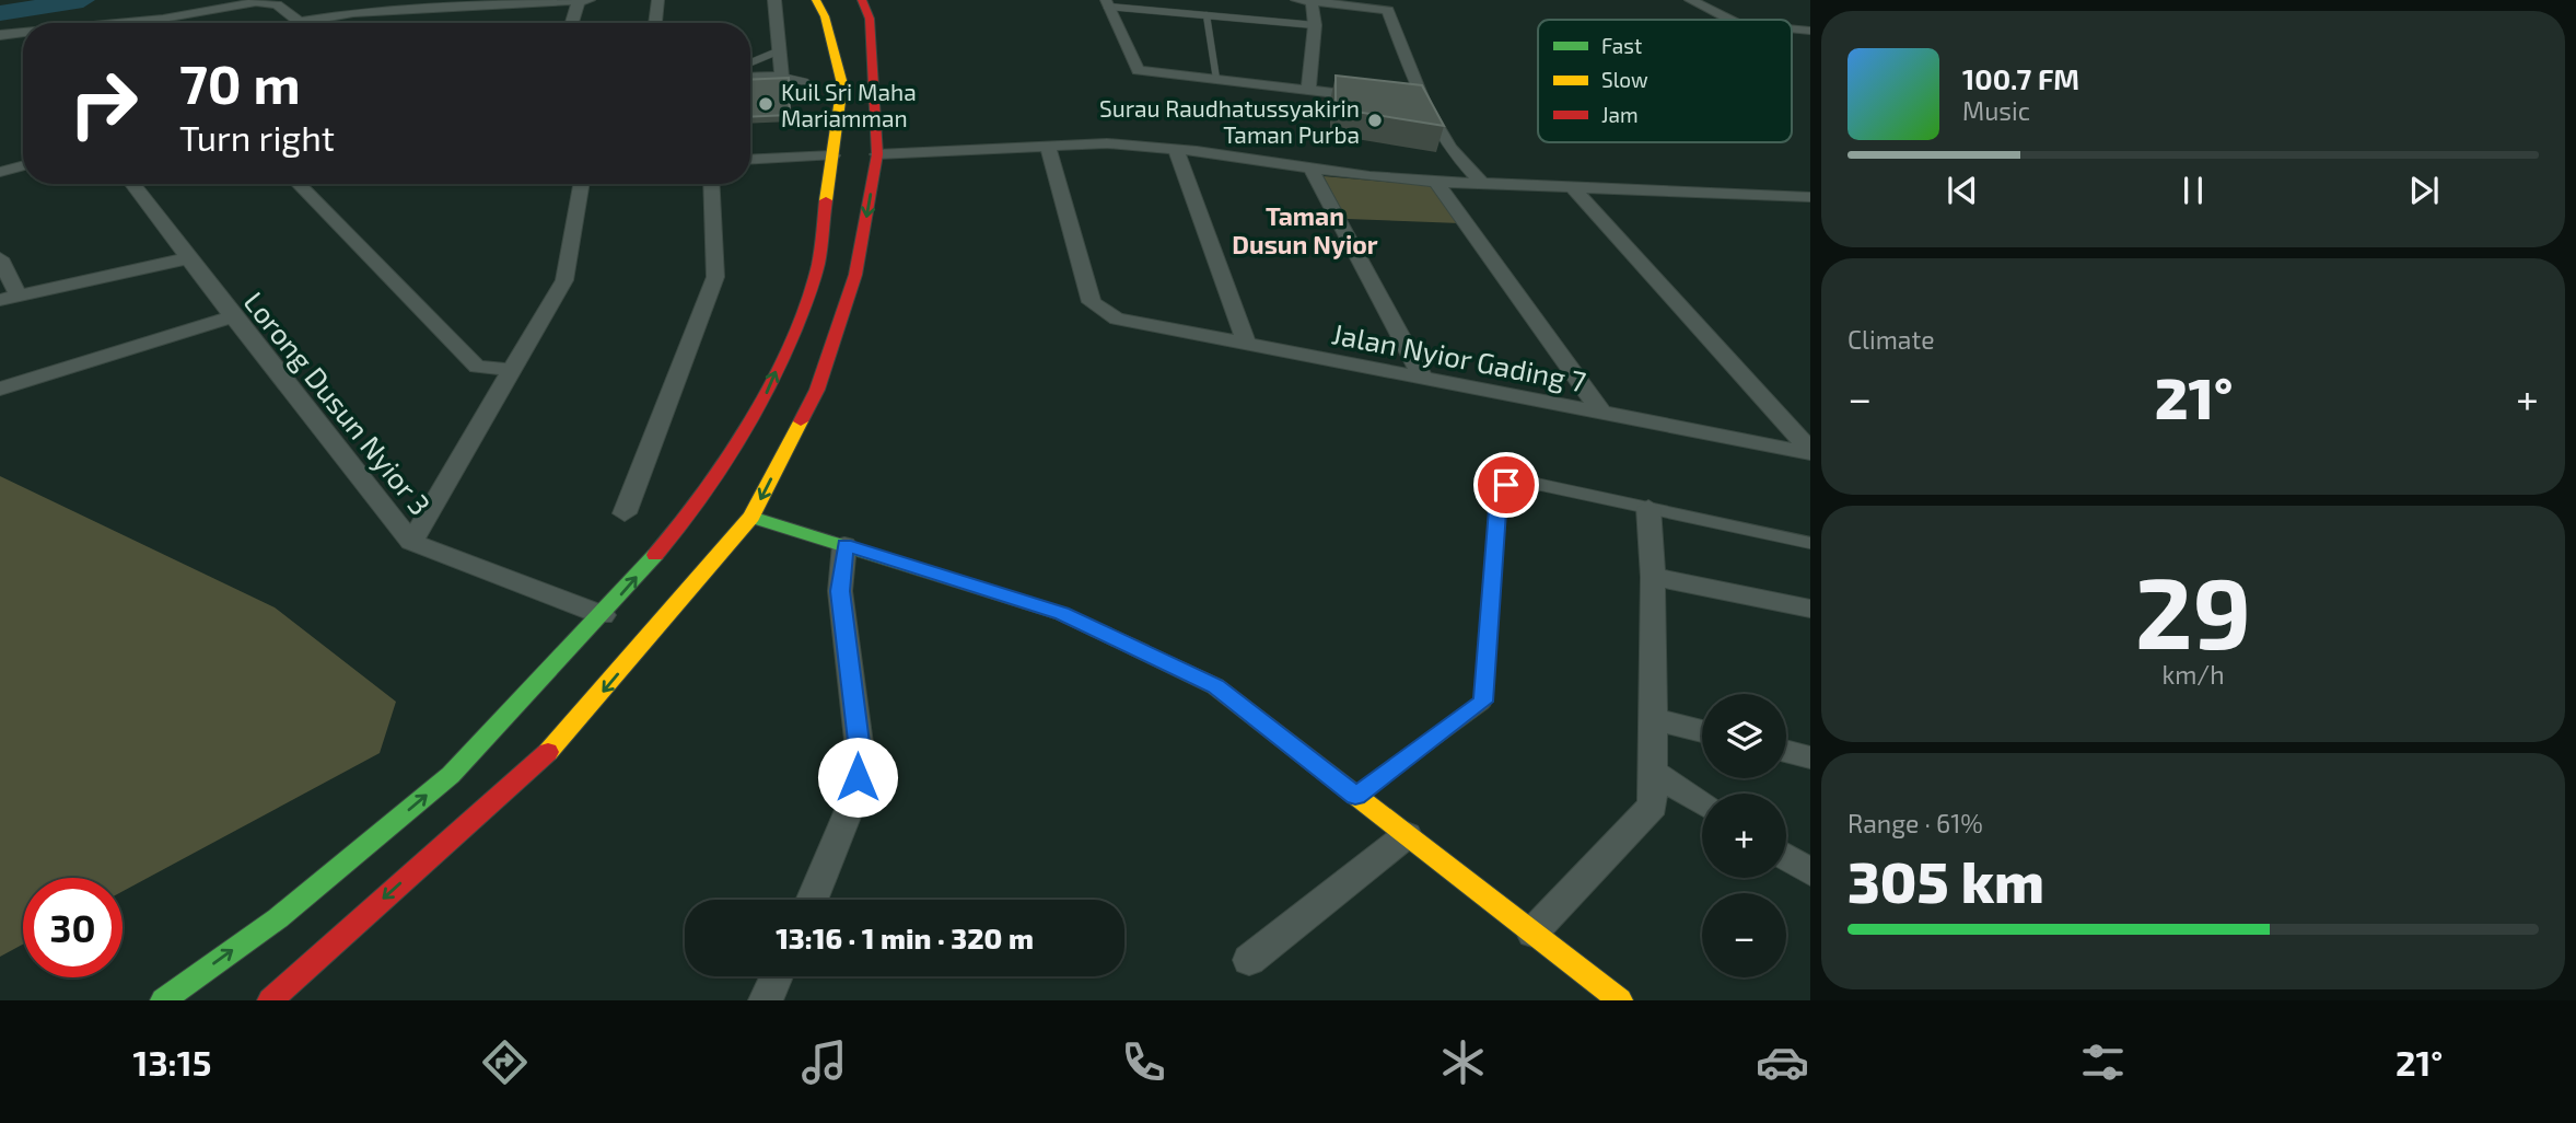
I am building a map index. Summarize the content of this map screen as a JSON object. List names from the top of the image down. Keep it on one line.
{"streets":{"street":["Jalan Nyior Gading 7","Lorong Dusun Nyior 3"]},"districts":["Taman Dusun Nyior"],"places":["Kuil Sri Maha Mariamman","Surau Raudhatussyakirin Taman Purba"],"legend":["Fast","Slow","Jam"],"page":{"turn":["70 m","Turn right"],"song":["100.7 FM","Music"],"tile":["Climate",["29","km/h"],["Range · 61%","305 km"]],"heat":["−","21°","+"],"map_buttons":["+","−"],"limit":"30","trip":"13:16 · 1 min · 320 m","tabs":["13:15","21°"]}}
